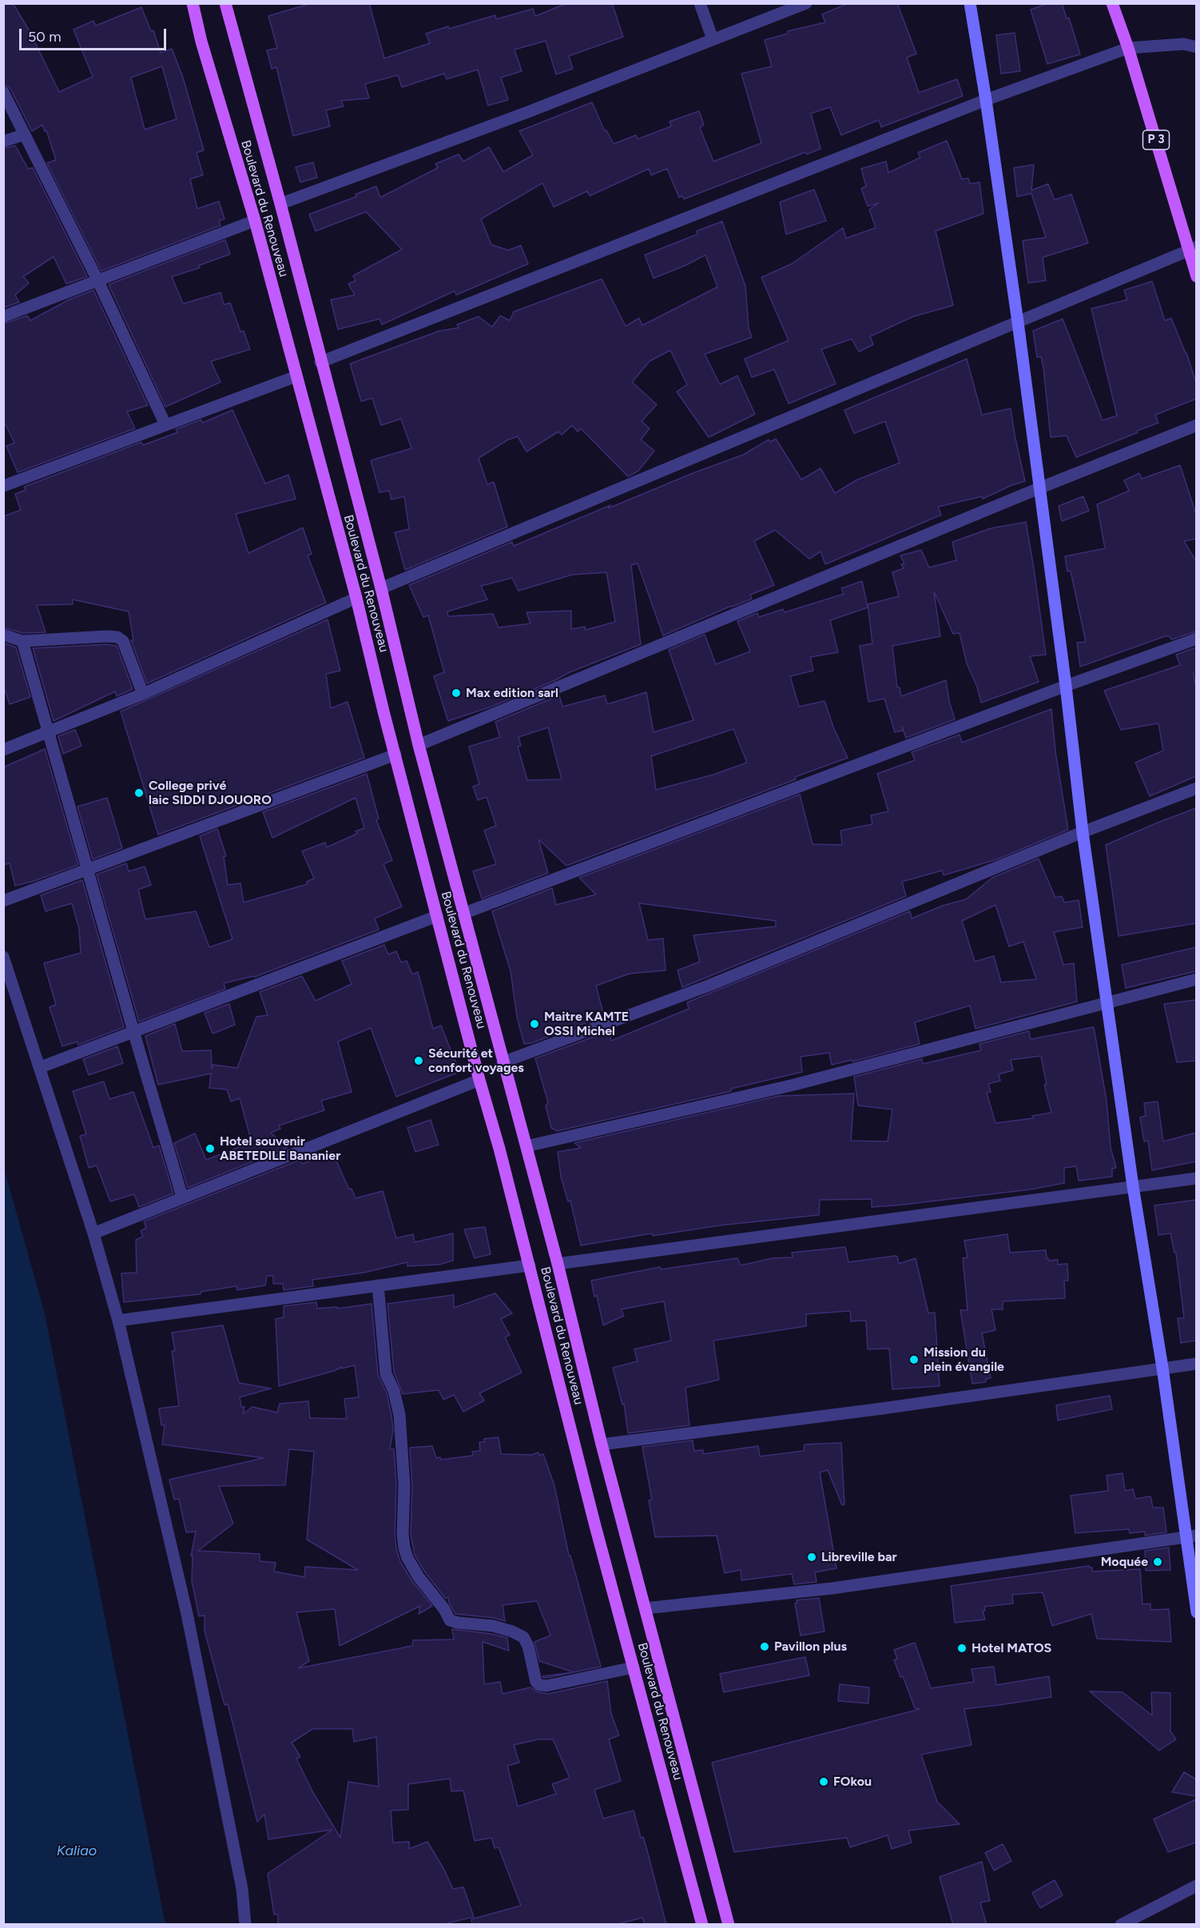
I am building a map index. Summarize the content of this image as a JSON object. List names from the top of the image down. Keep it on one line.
{"streets":{"main road":["P 3","Boulevard du Renouveau"]},"water":["Kaliao"],"places":["Max edition sarl","College privé laic SIDDI DJOUORO","Maitre KAMTE OSSI Michel","Sécurité et confort voyages","Hotel souvenir ABETEDILE Bananier","Mission du plein évangile","Libreville bar","Moquée","Pavillon plus","Hotel MATOS","FOkou"],"scale_bar":"50 m"}
